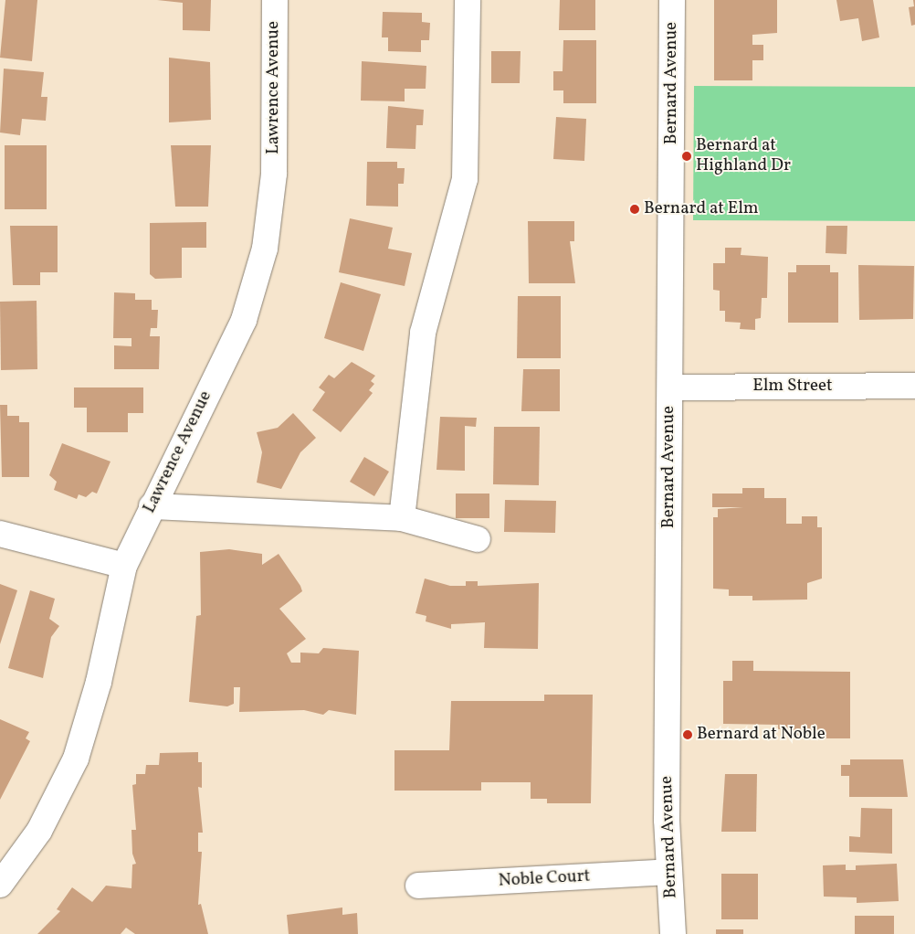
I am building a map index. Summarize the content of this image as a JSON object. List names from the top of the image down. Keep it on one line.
{"streets":{"street":["Bernard Avenue","Lawrence Avenue","Elm Street","Noble Court"]},"crossings":[["Bernard Avenue","Elm Street"],["Bernard Avenue","Noble Court"]],"places":["Bernard at Highland Dr","Bernard at Elm","Bernard at Noble"]}
